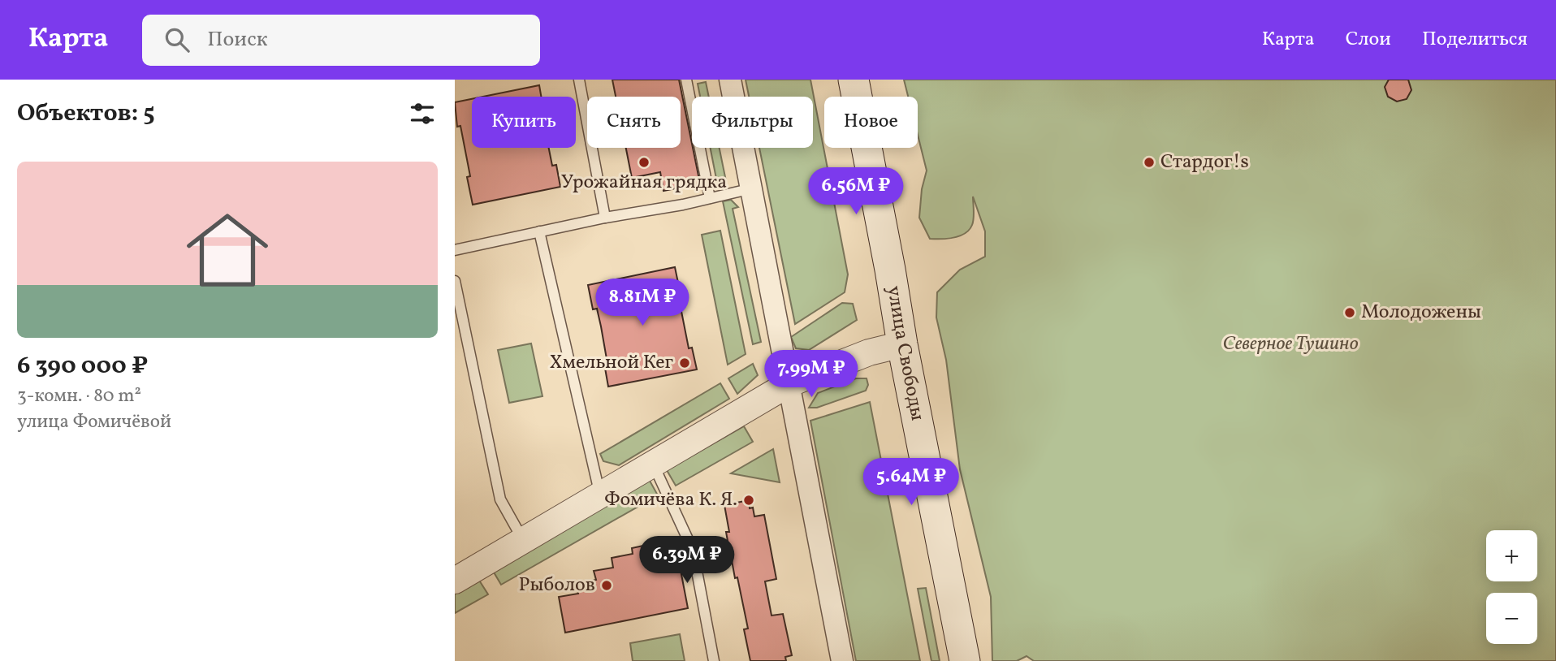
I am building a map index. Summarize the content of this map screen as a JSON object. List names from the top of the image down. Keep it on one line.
{"streets":{"main road":["улица Свободы"]},"parks":["Северное Тушино"],"places":["Урожайная грядка","Стардог!s","Молодожены","Хмельной Кег","Фомичёва К. Я.","Рыболов"],"page":{"header":"Карта","search":"Поиск","nav":["Карта","Слои","Поделиться"],"heading":"Объектов: 5","chip":["Купить","Снять","Фильтры","Новое"],"list":[{"name":"6 390 000 ₽","note":"3-комн. · 80 m² · улица Фомичёвой"}],"price":["6.56M ₽","8.81M ₽","7.99M ₽","5.64M ₽","6.39M ₽"],"map_buttons":["+","−"]}}
